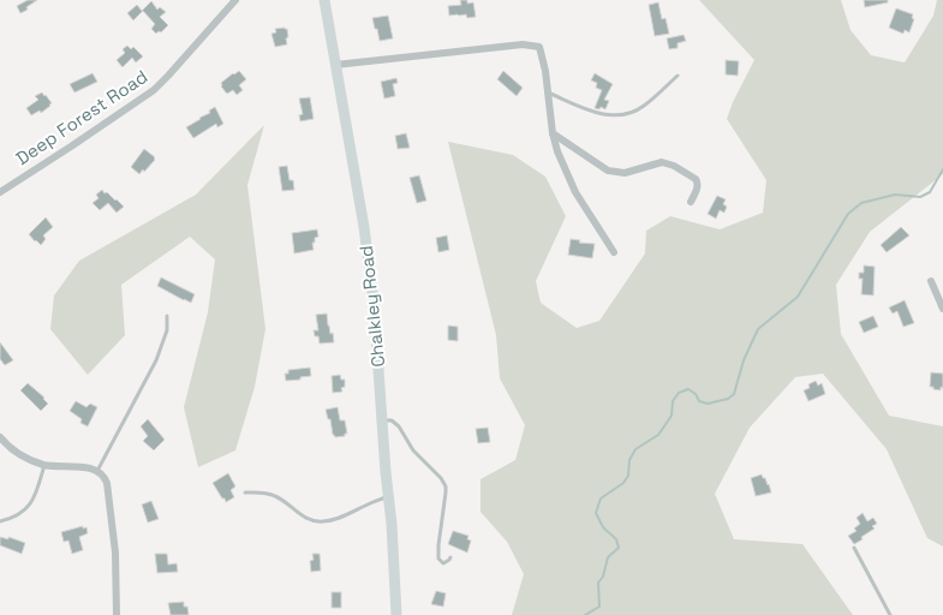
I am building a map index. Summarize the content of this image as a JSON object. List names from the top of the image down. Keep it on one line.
{"streets":{"street":["Deep Forest Road","Chalkley Road"]}}
